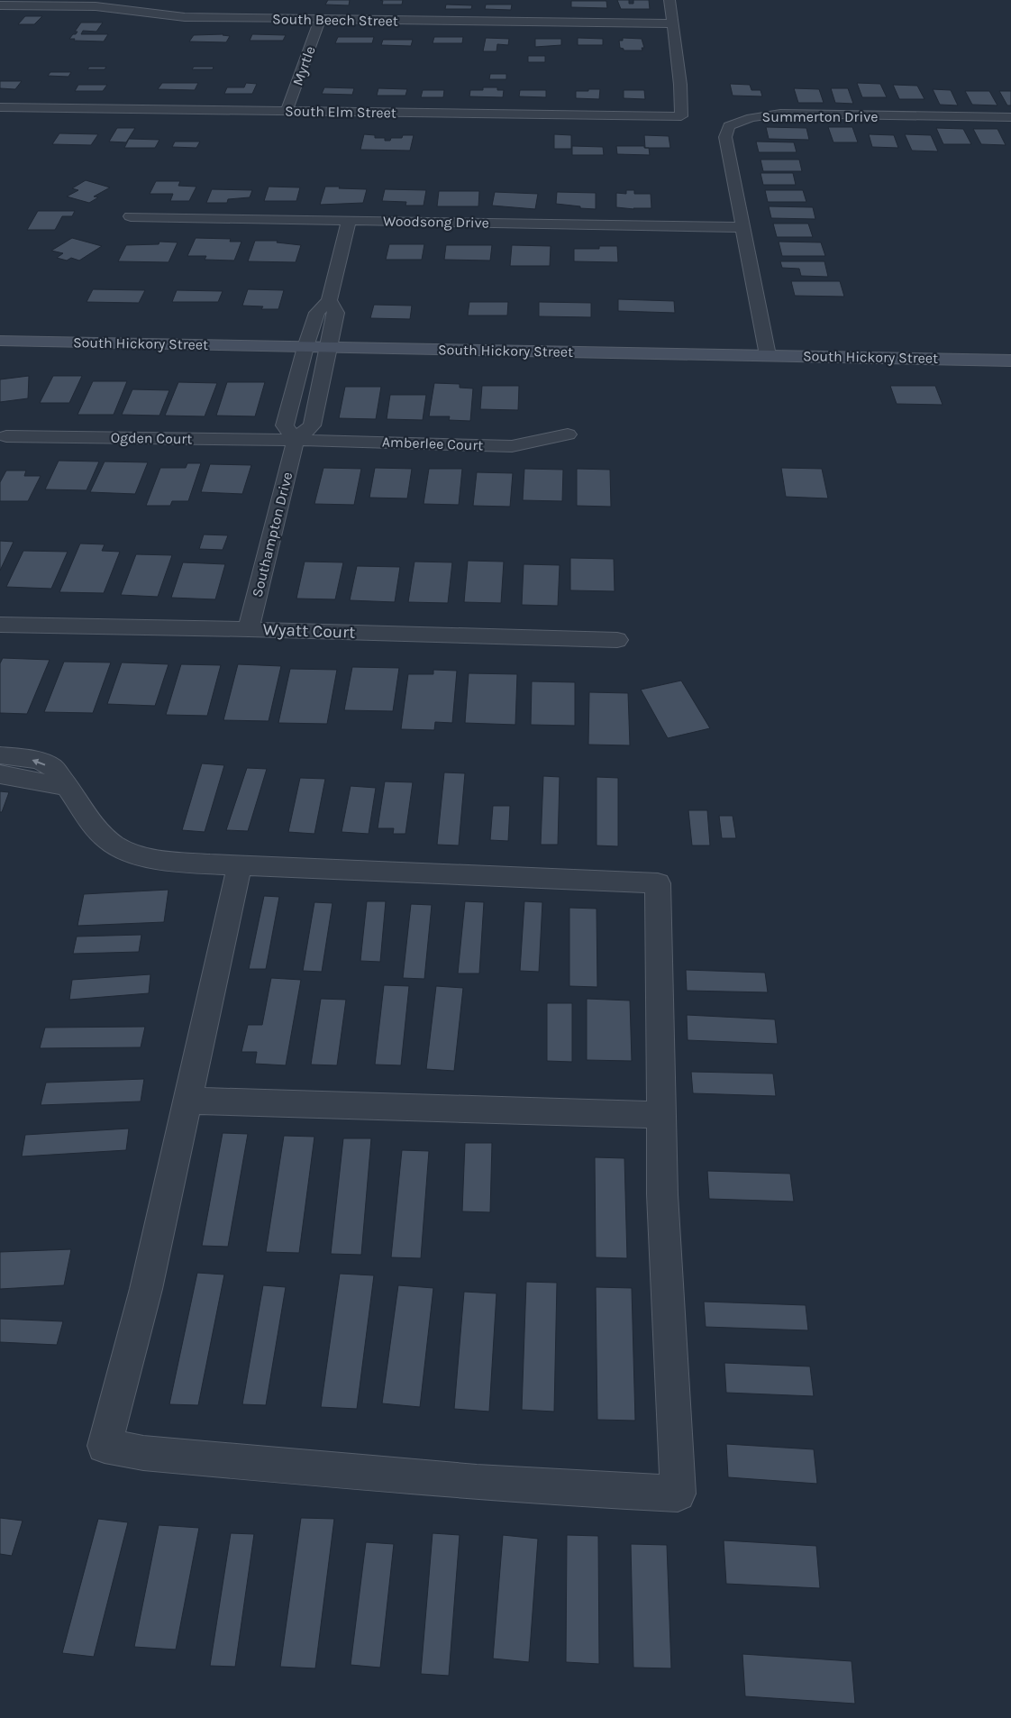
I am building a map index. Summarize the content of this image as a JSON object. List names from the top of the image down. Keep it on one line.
{"streets":{"street":["South Beech Street","Myrtle","South Elm Street","Summerton Drive","Woodsong Drive","South Hickory Street","Ogden Court","Amberlee Court","Southampton Drive","Wyatt Court"]},"crossings":[["South Beech Street","Myrtle"],["South Beech Street","South Elm Street"],["Myrtle","South Elm Street"],["Summerton Drive","Woodsong Drive"],["Summerton Drive","South Hickory Street"],["Ogden Court","Amberlee Court"],["Ogden Court","Southampton Drive"],["Amberlee Court","Southampton Drive"],["Southampton Drive","Wyatt Court"]]}
